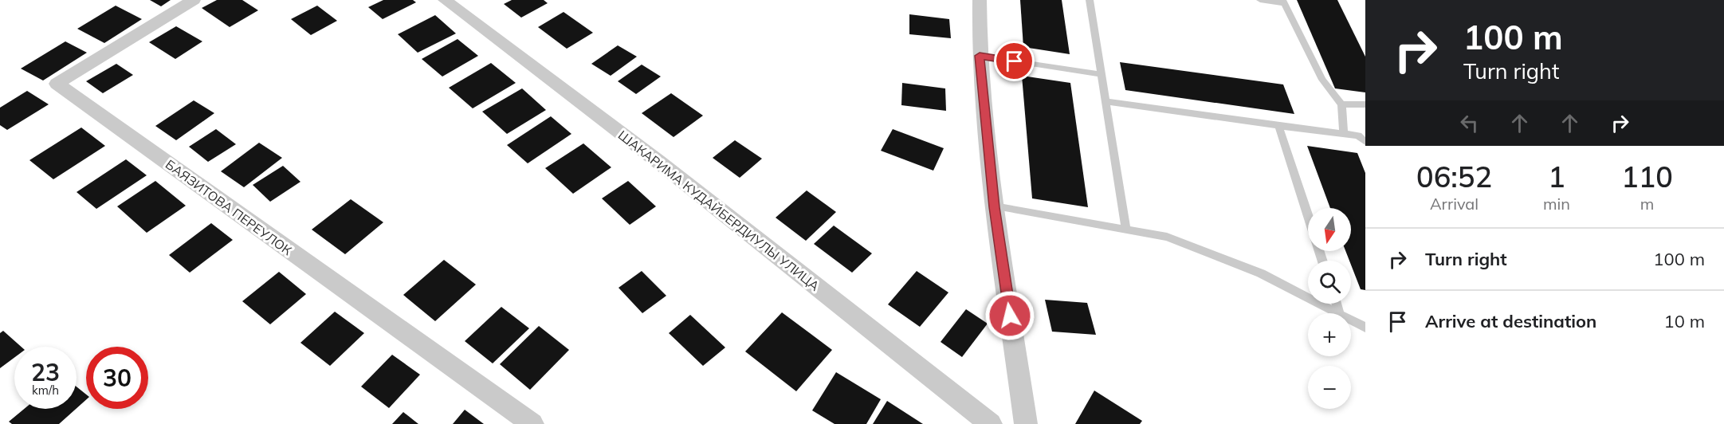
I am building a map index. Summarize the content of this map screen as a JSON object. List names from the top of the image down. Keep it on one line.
{"streets":{"street":["БАЯЗИТОВА ПЕРЕУЛОК","ШАКАРИМА КУДАЙБЕРДИУЛЫ УЛИЦА"]},"north":"bottom","page":{"turn":["100 m","Turn right"],"eta":["06:52","Arrival","1","min","110","m"],"map_buttons":["+","−"],"list":[{"name":"Turn right","value":"100 m"},{"name":"Arrive at destination","value":"10 m"}],"speed":"23 km/h","limit":"30"}}
